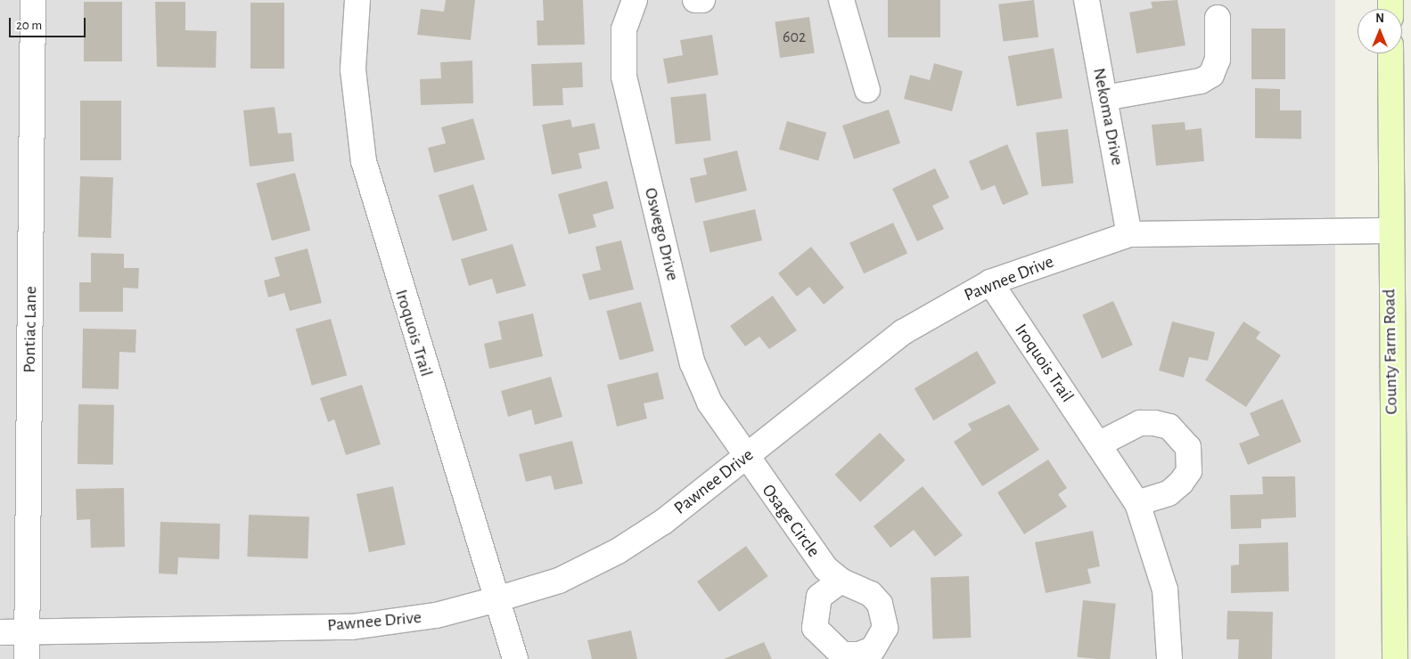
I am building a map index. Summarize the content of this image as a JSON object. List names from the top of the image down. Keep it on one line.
{"streets":{"main road":["County Farm Road"],"street":["Nekoma Drive","Oswego Drive","Pawnee Drive","Pontiac Lane","Iroquois Trail","Osage Circle"]},"crossings":[["Nekoma Drive","Pawnee Drive"],["Oswego Drive","Pawnee Drive"],["Oswego Drive","Osage Circle"],["Pawnee Drive","Pontiac Lane"],["Pawnee Drive","Iroquois Trail"],["Pawnee Drive","County Farm Road"],["Pawnee Drive","Osage Circle"]],"house_numbers":["602"],"scale_bar":"20 m","north":"top"}
